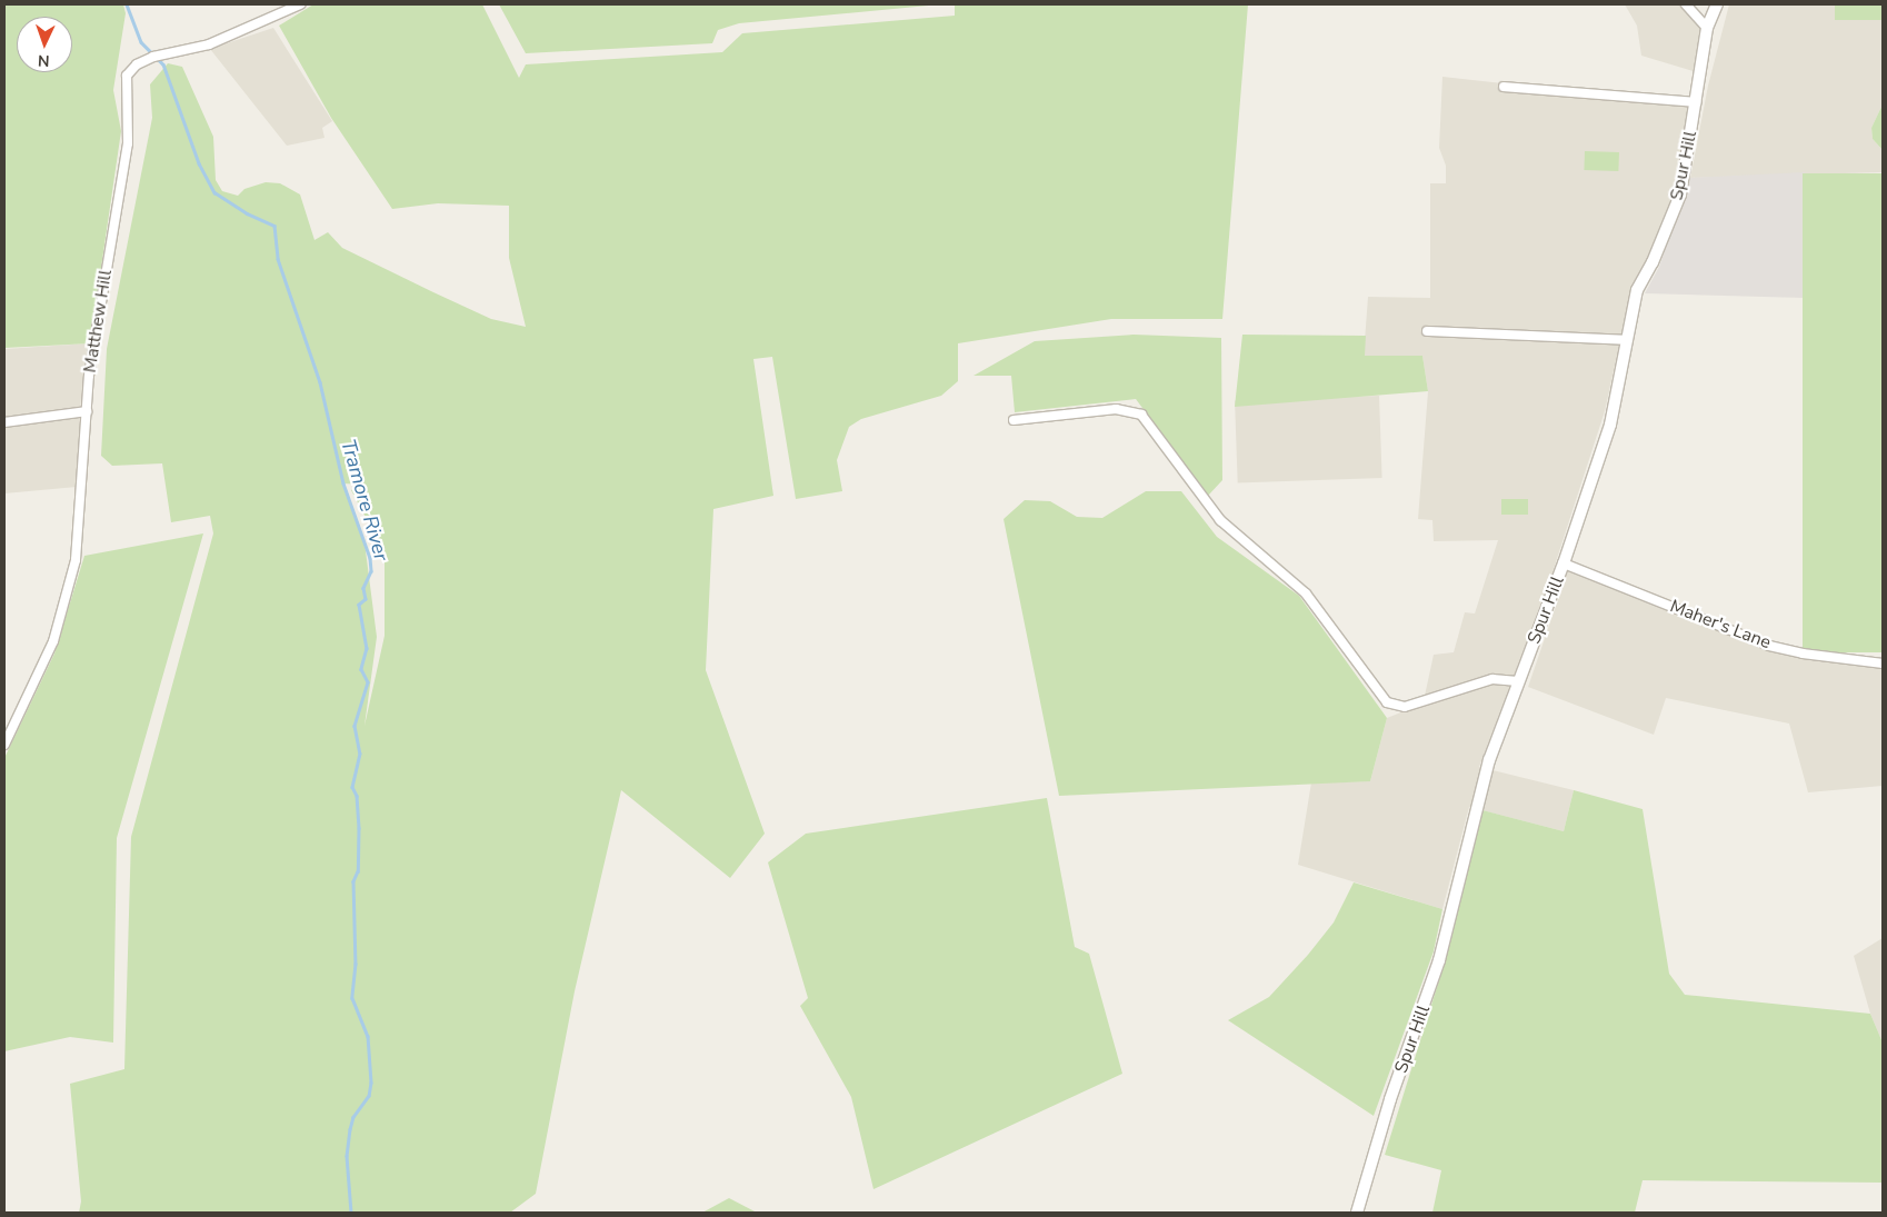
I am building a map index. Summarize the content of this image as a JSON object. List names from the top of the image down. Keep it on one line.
{"streets":{"street":["Spur Hill","Matthew Hill","Maher's Lane"]},"crossings":[["Spur Hill","Maher's Lane"]],"water":["Tramore River"],"north":"bottom"}
